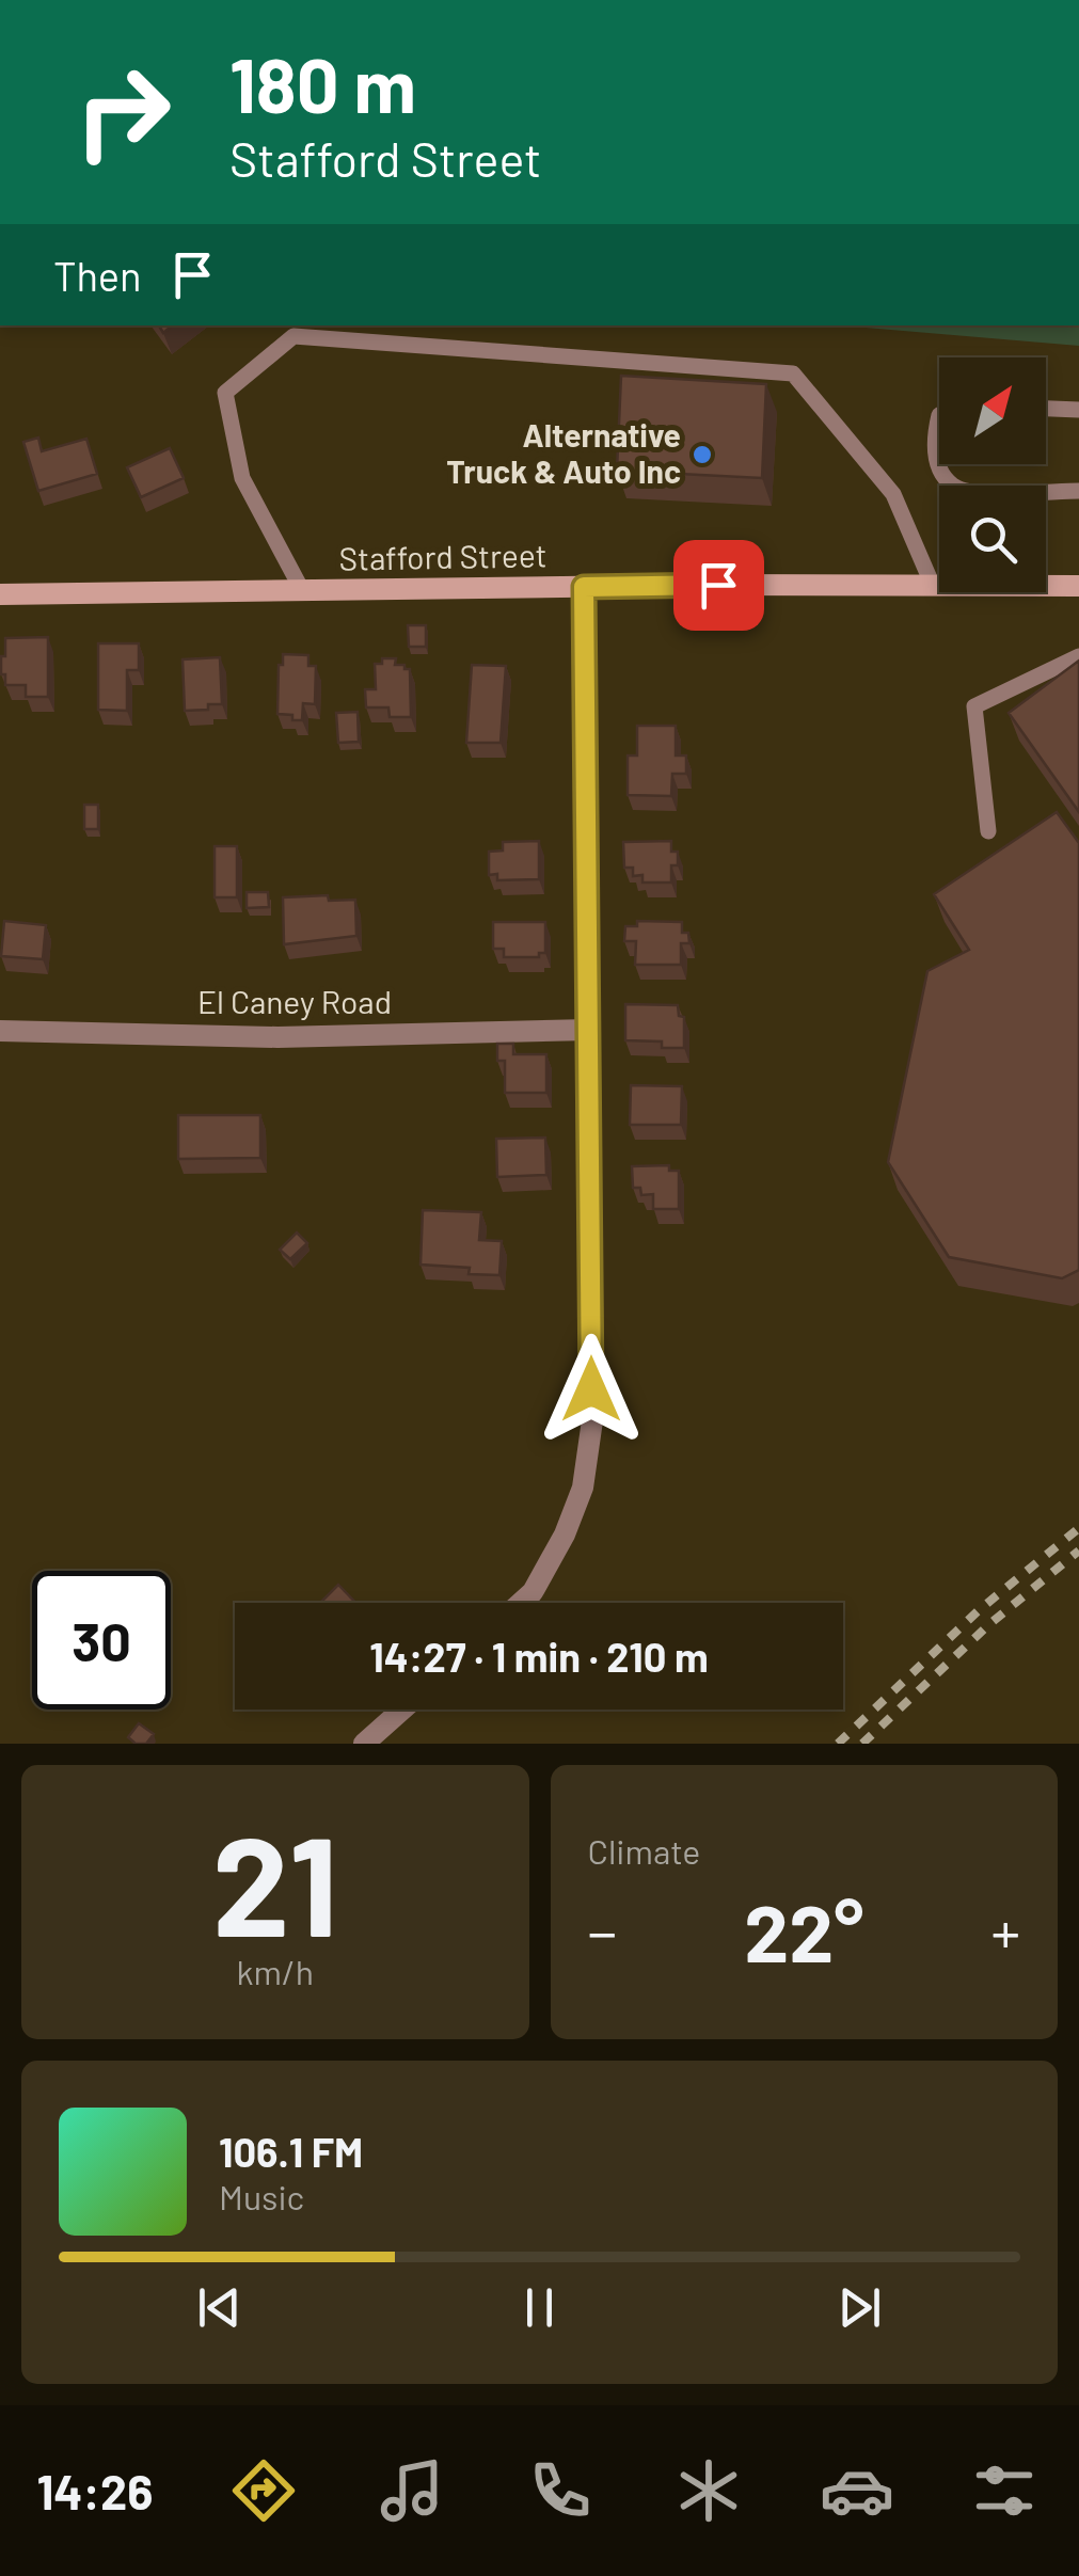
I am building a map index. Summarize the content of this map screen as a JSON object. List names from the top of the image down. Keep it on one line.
{"streets":{"main road":["Stafford Street"],"street":["El Caney Road"]},"places":["Alternative Truck & Auto Inc"],"north":"top right","page":{"turn":["180 m","Stafford Street"],"then":"Then","limit":"30","trip":"14:27 · 1 min · 210 m","tile":[["21","km/h"],"Climate"],"heat":["−","22°","+"],"song":["106.1 FM","Music"],"tabs":"14:26"}}
